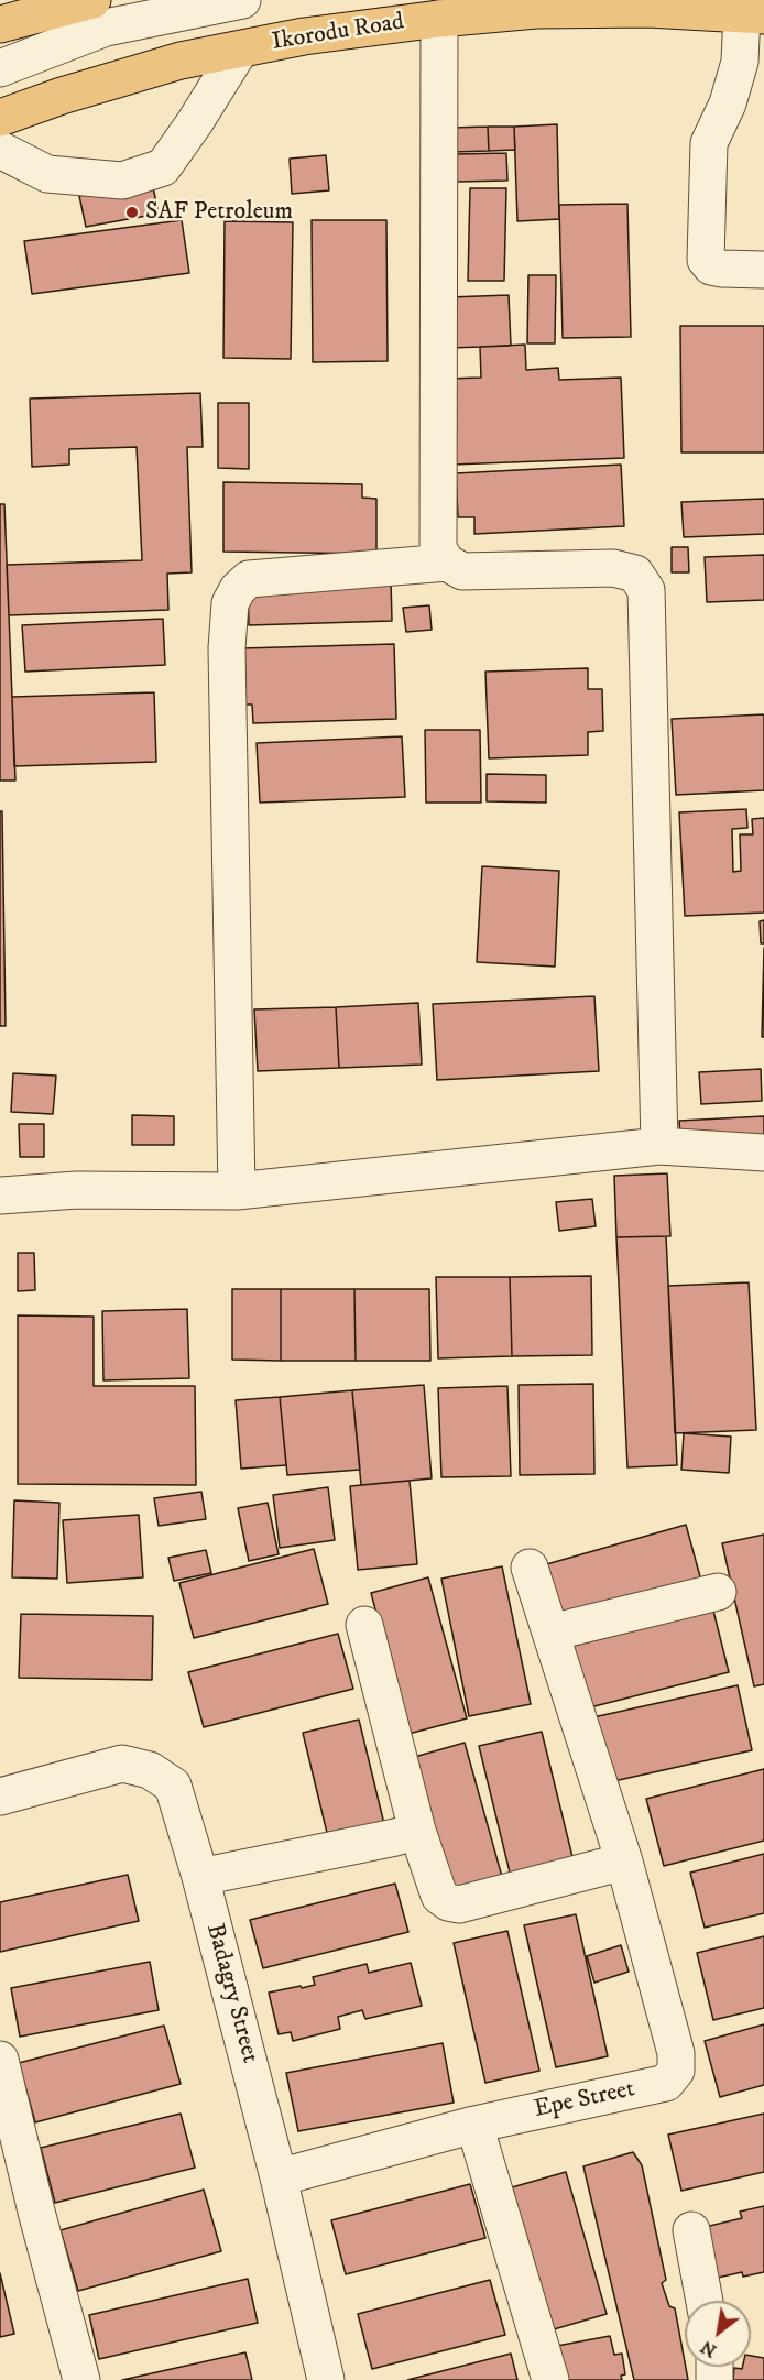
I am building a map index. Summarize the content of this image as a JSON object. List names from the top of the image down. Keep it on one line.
{"streets":{"highway":["Ikorodu Road"],"street":["Badagry Street","Epe Street"]},"crossings":[["Badagry Street","Epe Street"]],"places":["SAF Petroleum"],"north":"bottom left"}
